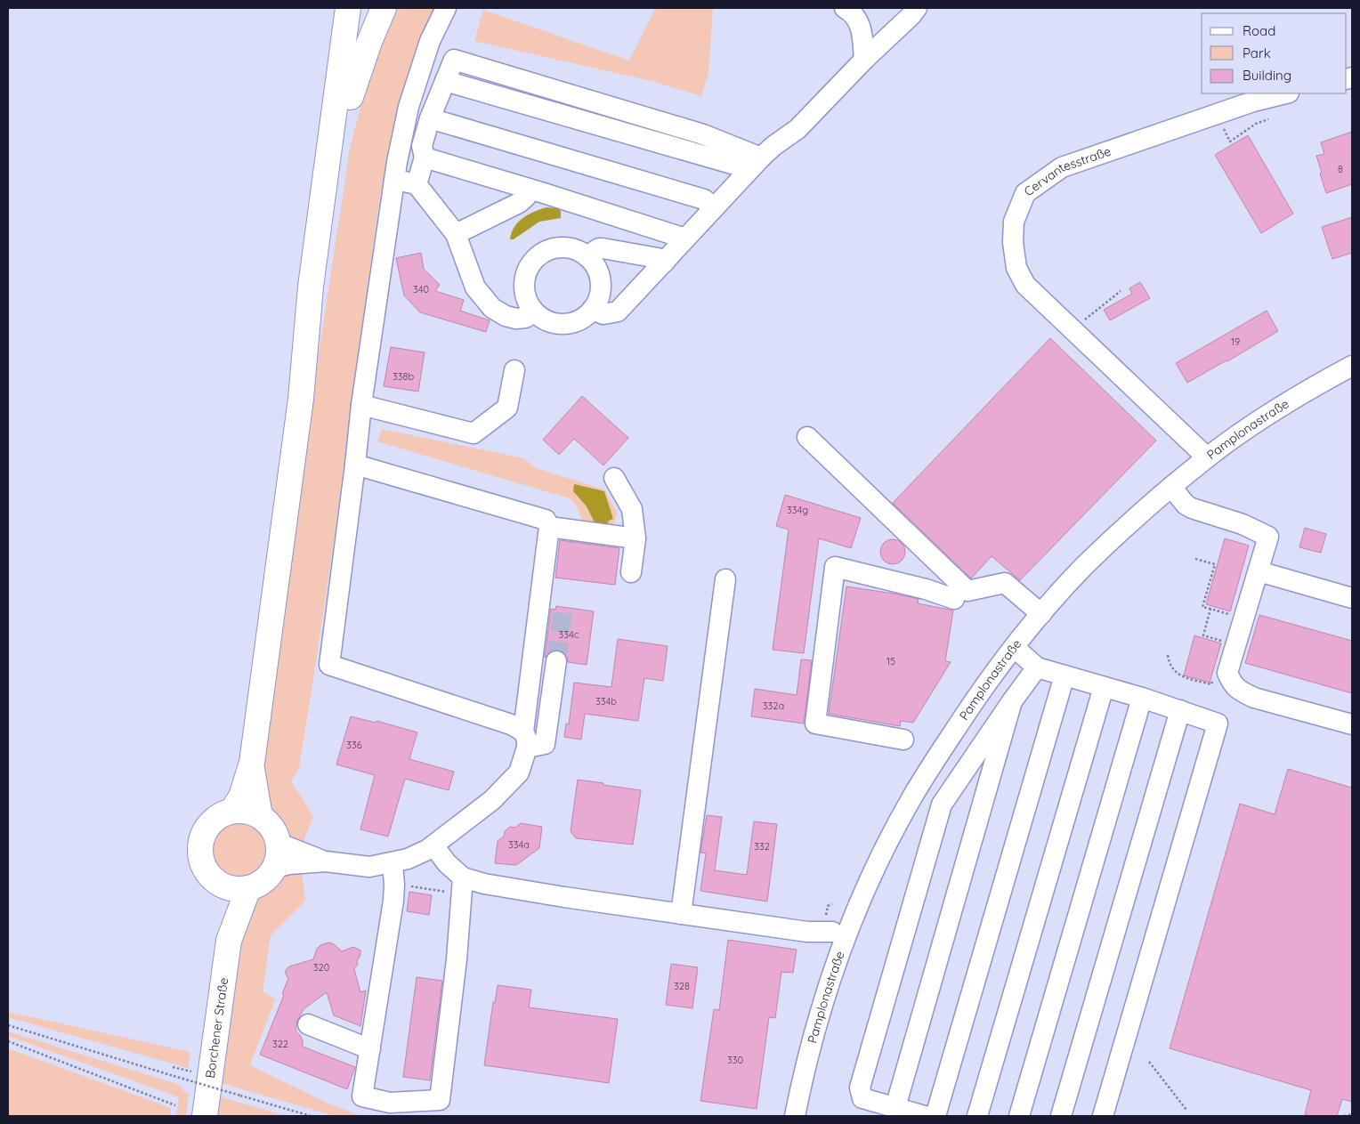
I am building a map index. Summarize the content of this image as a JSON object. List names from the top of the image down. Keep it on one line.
{"streets":{"main road":["Borchener Straße"],"street":["Cervantesstraße","Pamplonastraße"]},"crossings":[["Cervantesstraße","Pamplonastraße"]],"house_numbers":["8","340","19","338b","334g","334c","15","334b","332a","336","334a","332","320","328","322","330"],"legend":["Road","Park","Building"]}
